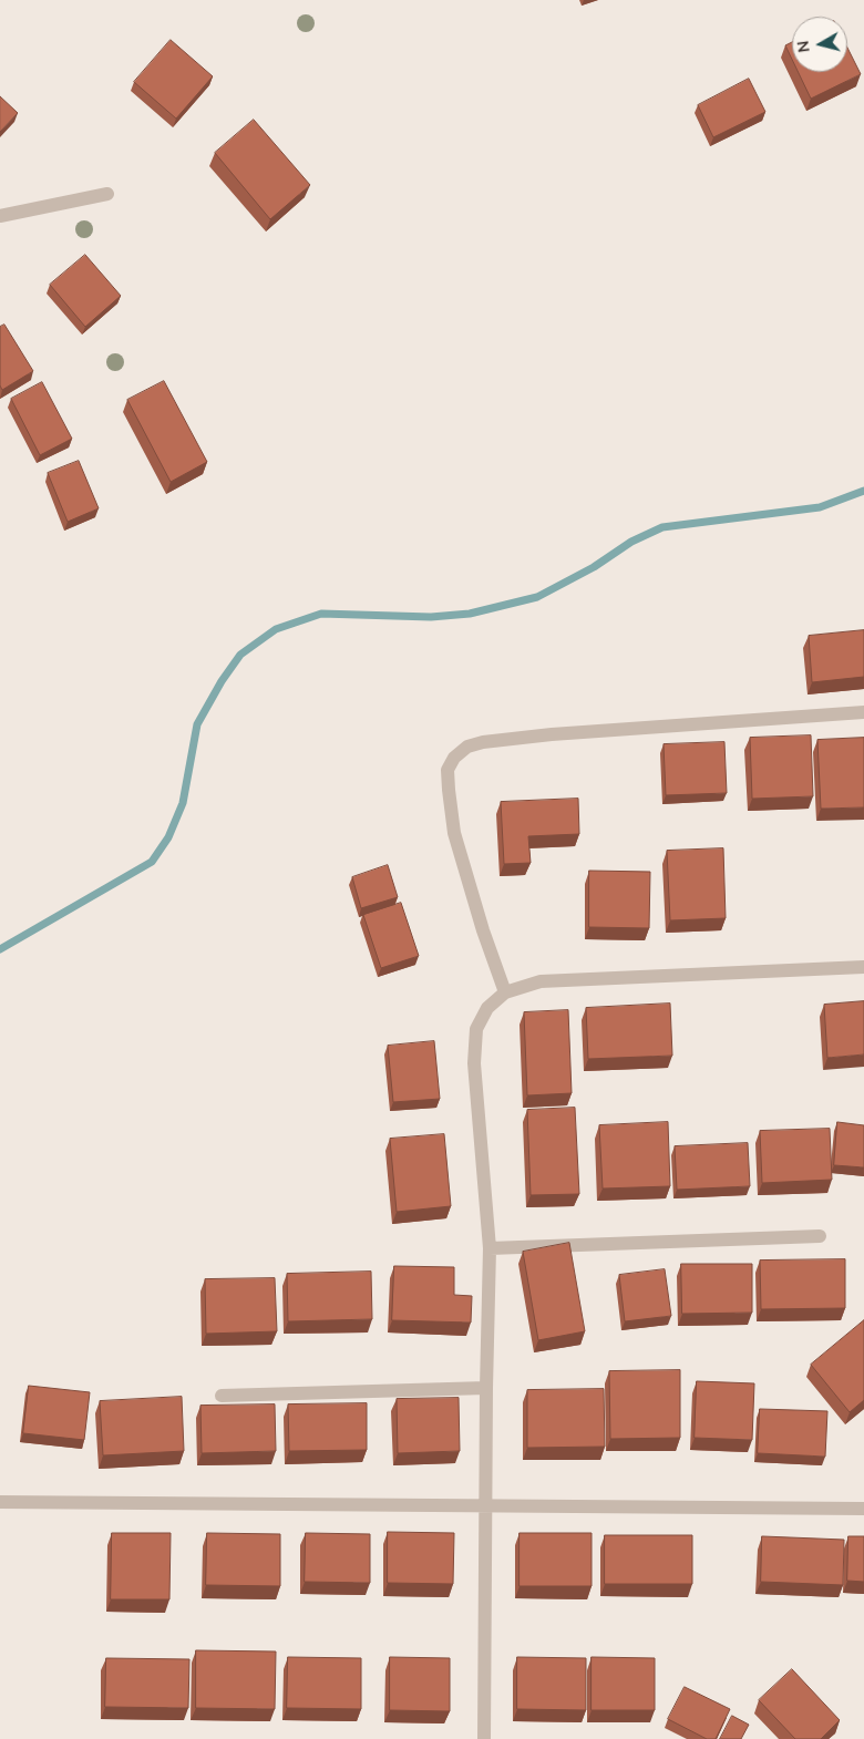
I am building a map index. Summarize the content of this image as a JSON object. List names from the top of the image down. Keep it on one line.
{"north":"left"}
